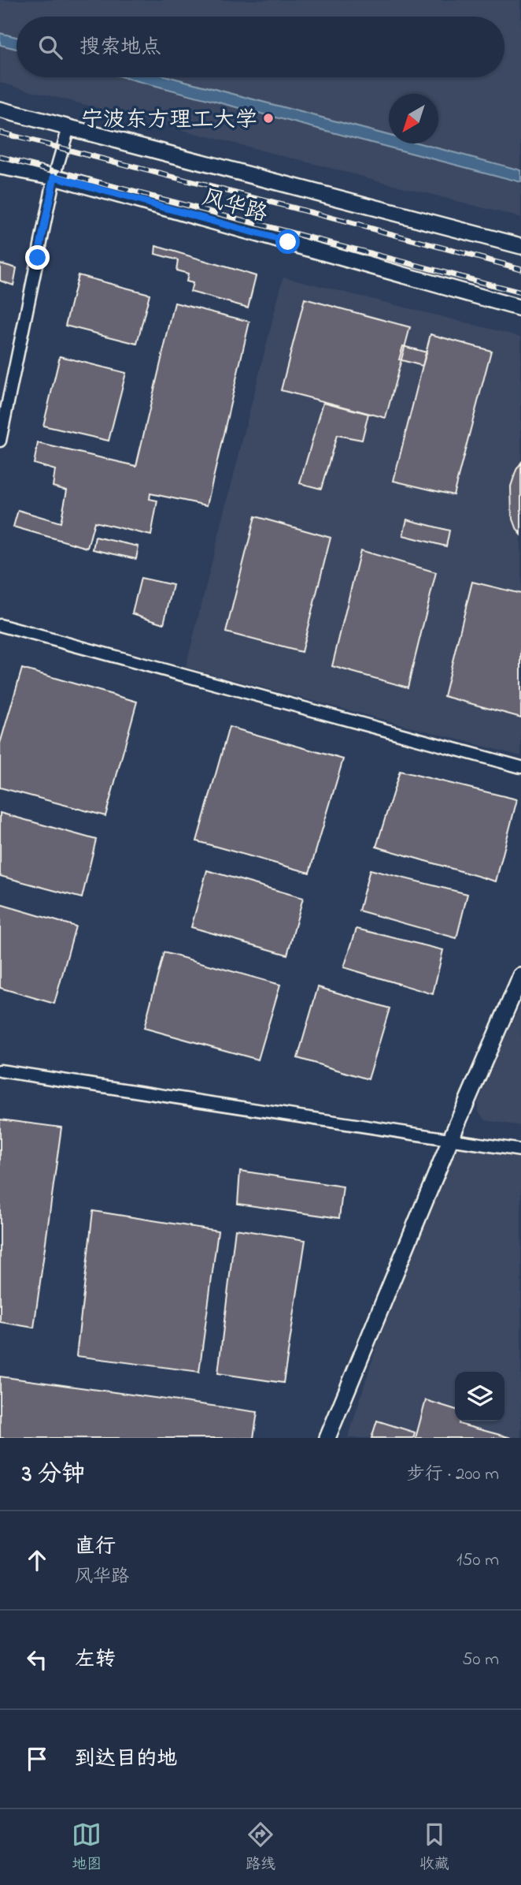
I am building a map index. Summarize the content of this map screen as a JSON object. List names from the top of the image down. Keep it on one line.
{"streets":{"main road":["风华路"]},"places":["宁波东方理工大学"],"north":"bottom left","page":{"search":"搜索地点","heading":["3 分钟","步行 · 200 m"],"list":[["直行","风华路","150 m"],["左转","50 m"],"到达目的地"],"nav":["地图","路线","收藏"]}}
